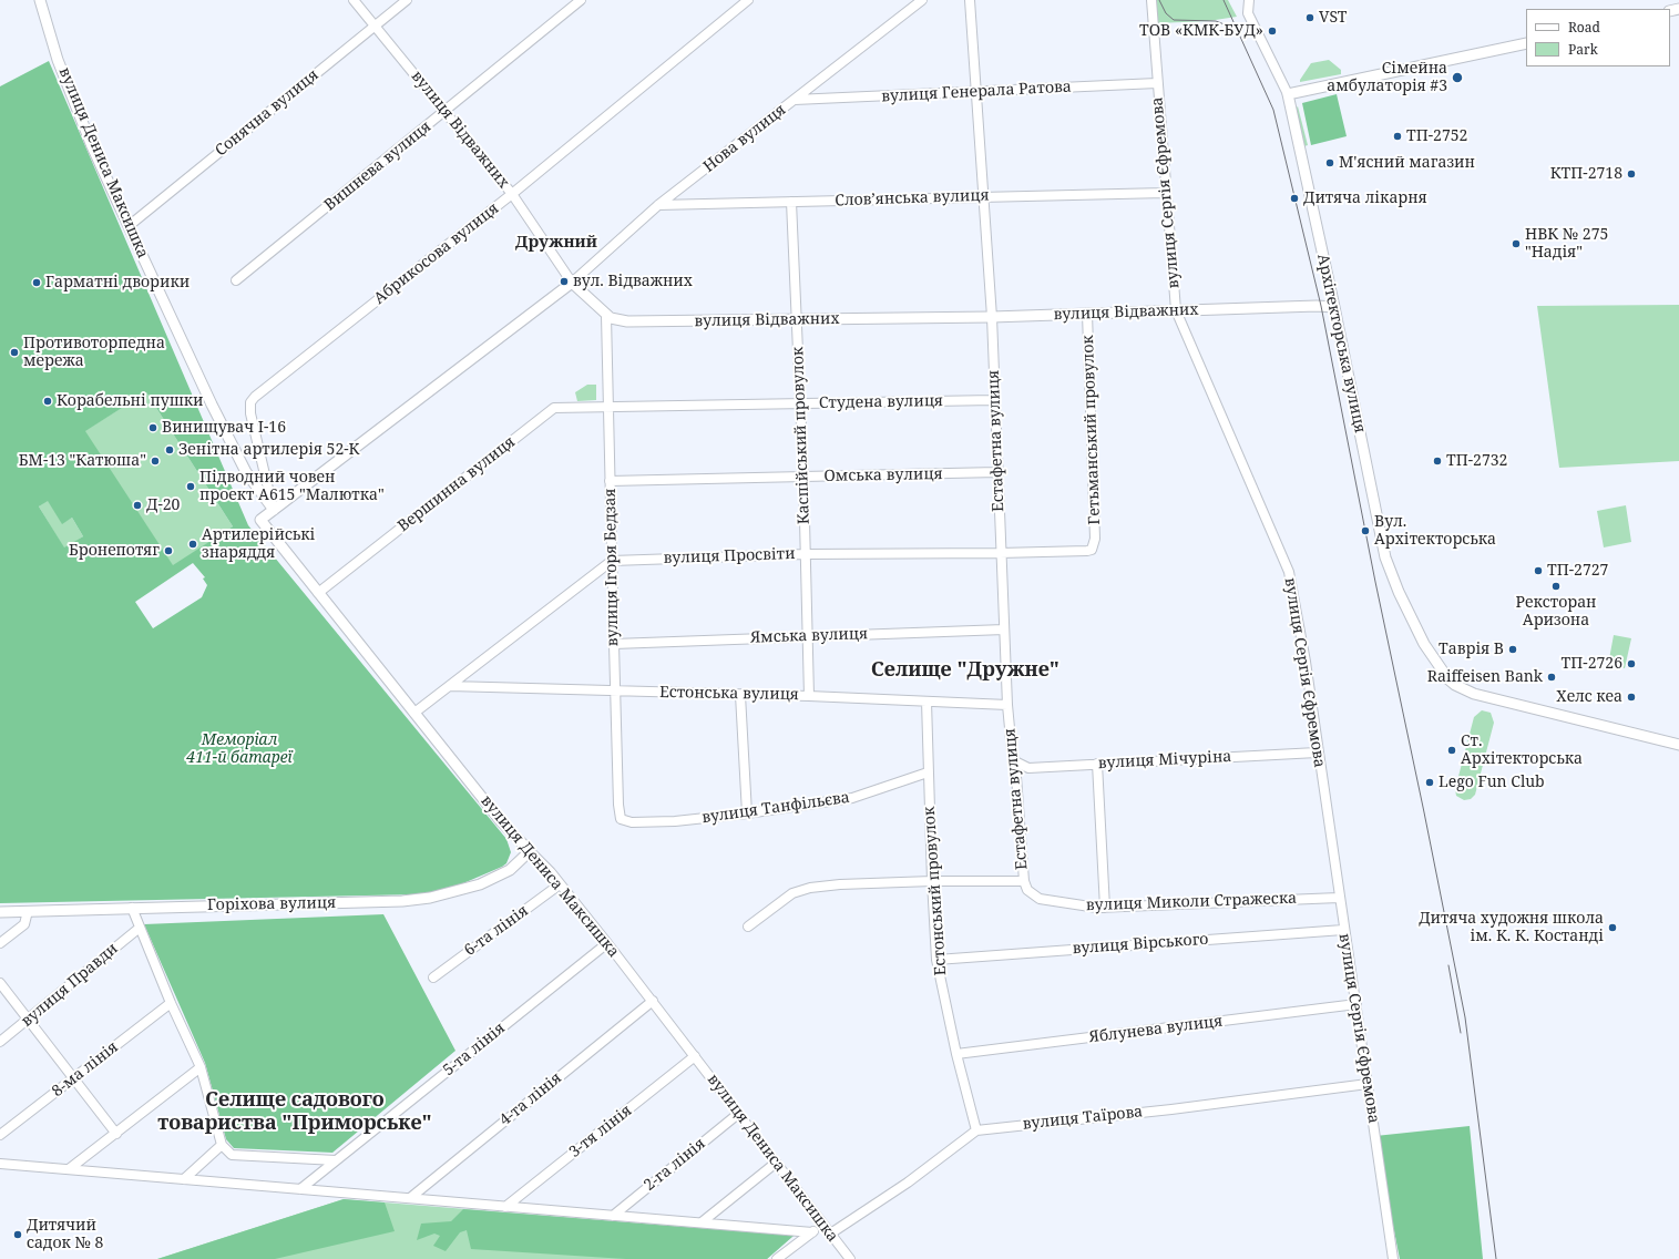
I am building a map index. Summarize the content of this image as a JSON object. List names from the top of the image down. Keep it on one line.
{"streets":{"street":["вулиця Генерала Ратова","Сонячна вулиця","вулиця Відважних","Нова вулиця","вулиця Дениса Максишка","Вишнева вулиця","вулиця Сергія Єфремова","Словʼянська вулиця","Абрикосова вулиця","Архітекторська вулиця","Студена вулиця","Гетьманський провулок","Каспійський провулок","Естафетна вулиця","Омська вулиця","Вершинна вулиця","вулиця Просвіти","вулиця Ігоря Бедзая","Ямська вулиця","Естонська вулиця","вулиця Мічуріна","вулиця Танфільєва","Естонський провулок","вулиця Миколи Стражеска","Горіхова вулиця","6-та лінія","вулиця Вірського","вулиця Правди","Яблунева вулиця","5-та лінія","8-ма лінія","4-та лінія","вулиця Таїрова","3-тя лінія","2-га лінія"]},"crossings":[["вулиця Генерала Ратова","Нова вулиця"],["вулиця Генерала Ратова","вулиця Сергія Єфремова"],["вулиця Генерала Ратова","Естафетна вулиця"],["Сонячна вулиця","вулиця Відважних"],["Сонячна вулиця","вулиця Дениса Максишка"],["вулиця Відважних","Нова вулиця"],["вулиця Відважних","Вишнева вулиця"],["вулиця Відважних","вулиця Сергія Єфремова"],["вулиця Відважних","Абрикосова вулиця"],["вулиця Відважних","Архітекторська вулиця"],["вулиця Відважних","Гетьманський провулок"],["вулиця Відважних","Каспійський провулок"],["вулиця Відважних","Естафетна вулиця"],["вулиця Відважних","вулиця Ігоря Бедзая"],["Нова вулиця","Словʼянська вулиця"],["вулиця Дениса Максишка","Абрикосова вулиця"],["вулиця Дениса Максишка","Вершинна вулиця"],["вулиця Дениса Максишка","Горіхова вулиця"],["вулиця Дениса Максишка","6-та лінія"],["вулиця Дениса Максишка","5-та лінія"],["вулиця Дениса Максишка","4-та лінія"],["вулиця Дениса Максишка","3-тя лінія"],["вулиця Дениса Максишка","2-га лінія"],["вулиця Сергія Єфремова","Словʼянська вулиця"],["вулиця Сергія Єфремова","вулиця Мічуріна"],["вулиця Сергія Єфремова","вулиця Миколи Стражеска"],["вулиця Сергія Єфремова","вулиця Вірського"],["вулиця Сергія Єфремова","Яблунева вулиця"],["вулиця Сергія Єфремова","вулиця Таїрова"],["Словʼянська вулиця","Каспійський провулок"],["Словʼянська вулиця","Естафетна вулиця"],["Студена вулиця","Каспійський провулок"],["Студена вулиця","Естафетна вулиця"],["Студена вулиця","Вершинна вулиця"],["Студена вулиця","вулиця Ігоря Бедзая"],["Гетьманський провулок","вулиця Просвіти"],["Каспійський провулок","Омська вулиця"],["Каспійський провулок","вулиця Просвіти"],["Каспійський провулок","Ямська вулиця"],["Каспійський провулок","Естонська вулиця"],["Естафетна вулиця","Омська вулиця"],["Естафетна вулиця","вулиця Просвіти"],["Естафетна вулиця","Ямська вулиця"],["Естафетна вулиця","Естонська вулиця"],["Естафетна вулиця","вулиця Мічуріна"],["Естафетна вулиця","вулиця Миколи Стражеска"],["Омська вулиця","вулиця Ігоря Бедзая"],["Вершинна вулиця","вулиця Ігоря Бедзая"],["вулиця Просвіти","вулиця Ігоря Бедзая"],["вулиця Ігоря Бедзая","Ямська вулиця"],["вулиця Ігоря Бедзая","Естонська вулиця"],["вулиця Ігоря Бедзая","вулиця Танфільєва"],["Естонська вулиця","Естонський провулок"],["вулиця Танфільєва","Естонський провулок"],["Естонський провулок","вулиця Вірського"],["Естонський провулок","Яблунева вулиця"],["Естонський провулок","вулиця Таїрова"]],"districts":["Дружний","Селище \"Дружне\"","Селище садового товариства \"Приморське\""],"parks":["Меморіал 411-й батареї"],"places":["VST","ТОВ «КМК-БУД»","Сімейна амбулаторія #3","ТП-2752","М'ясний магазин","КТП-2718","Дитяча лікарня","НВК № 275 \"Надія\"","вул. Відважних","Гарматні дворики","Противоторпедна мережа","Корабельні пушки","Винищувач І-16","Зенітна артилерія 52-К","БМ-13 \"Катюша\"","ТП-2732","Підводний човен проект А615 \"Малютка\"","Д-20","Вул. Архітекторська","Артилерійські знаряддя","Бронепотяг","ТП-2727","Рексторан Аризона","Таврія В","ТП-2726","Raiffeisen Bank","Хелс кеа","Ст. Архітекторська","Lego Fun Club","Дитяча художня школа ім. К. К. Костанді","Дитячий садок № 8"],"legend":["Road","Park"]}
